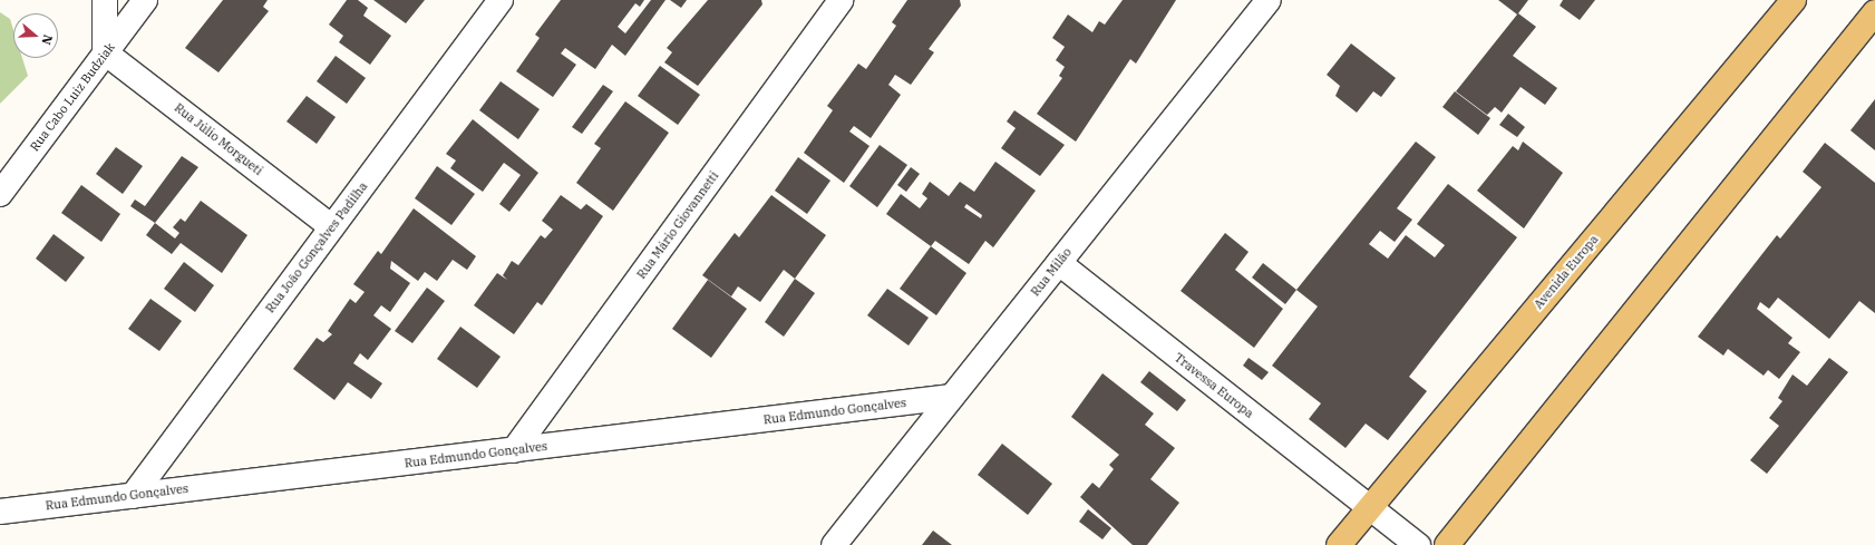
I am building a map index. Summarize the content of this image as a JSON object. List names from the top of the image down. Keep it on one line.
{"streets":{"main road":["Avenida Europa"],"street":["Rua Cabo Luiz Budziak","Rua Júlio Morgueti","Rua Mário Giovannetti","Rua João Gonçalves Padilha","Rua Milão","Travessa Europa","Rua Edmundo Gonçalves"]},"crossings":[["Rua Cabo Luiz Budziak","Rua Júlio Morgueti"],["Rua Júlio Morgueti","Rua João Gonçalves Padilha"],["Rua Mário Giovannetti","Rua Edmundo Gonçalves"],["Rua João Gonçalves Padilha","Rua Edmundo Gonçalves"],["Rua Milão","Travessa Europa"],["Rua Milão","Rua Edmundo Gonçalves"],["Avenida Europa","Travessa Europa"]],"north":"right"}
